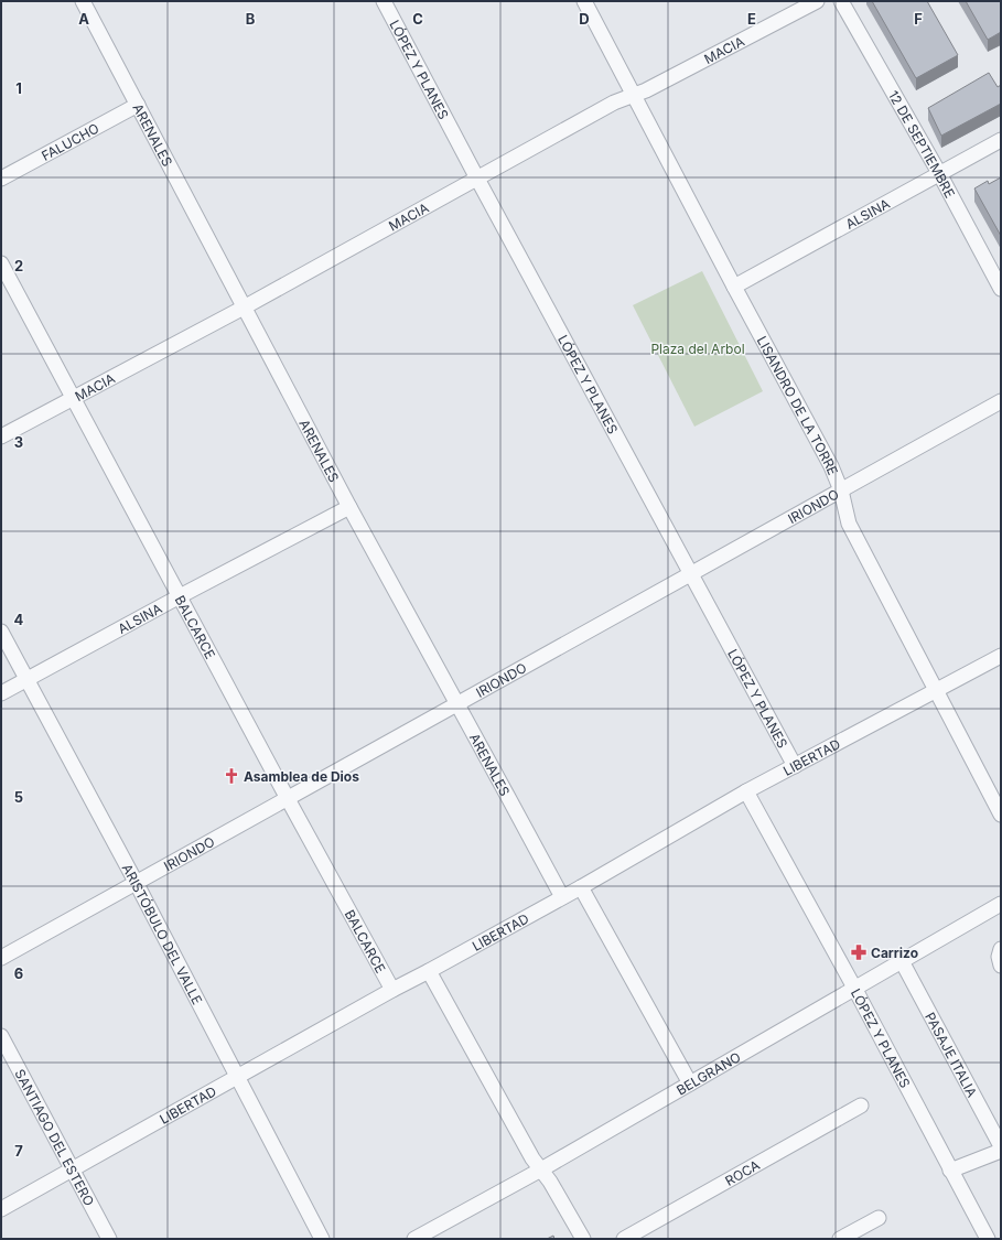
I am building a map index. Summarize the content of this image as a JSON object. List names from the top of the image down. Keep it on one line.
{"streets":{"street":["MACIA","LÓPEZ Y PLANES","ARENALES","FALUCHO","12 DE SEPTIEMBRE","ALSINA","LISANDRO DE LA TORRE","IRIONDO","BALCARCE","LIBERTAD","ARISTÓBULO DEL VALLE","PASAJE ITALIA","BELGRANO","SANTIAGO DEL ESTERO","ROCA"]},"crossings":[["MACIA","LÓPEZ Y PLANES"],["MACIA","ARENALES"],["MACIA","LISANDRO DE LA TORRE"],["MACIA","BALCARCE"],["LÓPEZ Y PLANES","IRIONDO"],["LÓPEZ Y PLANES","LIBERTAD"],["LÓPEZ Y PLANES","BELGRANO"],["ARENALES","FALUCHO"],["ARENALES","ALSINA"],["ARENALES","IRIONDO"],["ARENALES","LIBERTAD"],["12 DE SEPTIEMBRE","ALSINA"],["ALSINA","LISANDRO DE LA TORRE"],["ALSINA","BALCARCE"],["ALSINA","ARISTÓBULO DEL VALLE"],["LISANDRO DE LA TORRE","IRIONDO"],["LISANDRO DE LA TORRE","LIBERTAD"],["IRIONDO","BALCARCE"],["IRIONDO","ARISTÓBULO DEL VALLE"],["BALCARCE","LIBERTAD"],["LIBERTAD","ARISTÓBULO DEL VALLE"],["LIBERTAD","SANTIAGO DEL ESTERO"],["PASAJE ITALIA","BELGRANO"]],"parks":["Plaza del Arbol"],"places":{"church":["Asamblea de Dios"],"pharmacy":["Carrizo"]},"grid":{"columns":["A","B","C","D","E","F"],"rows":["1","2","3","4","5","6","7"]}}
